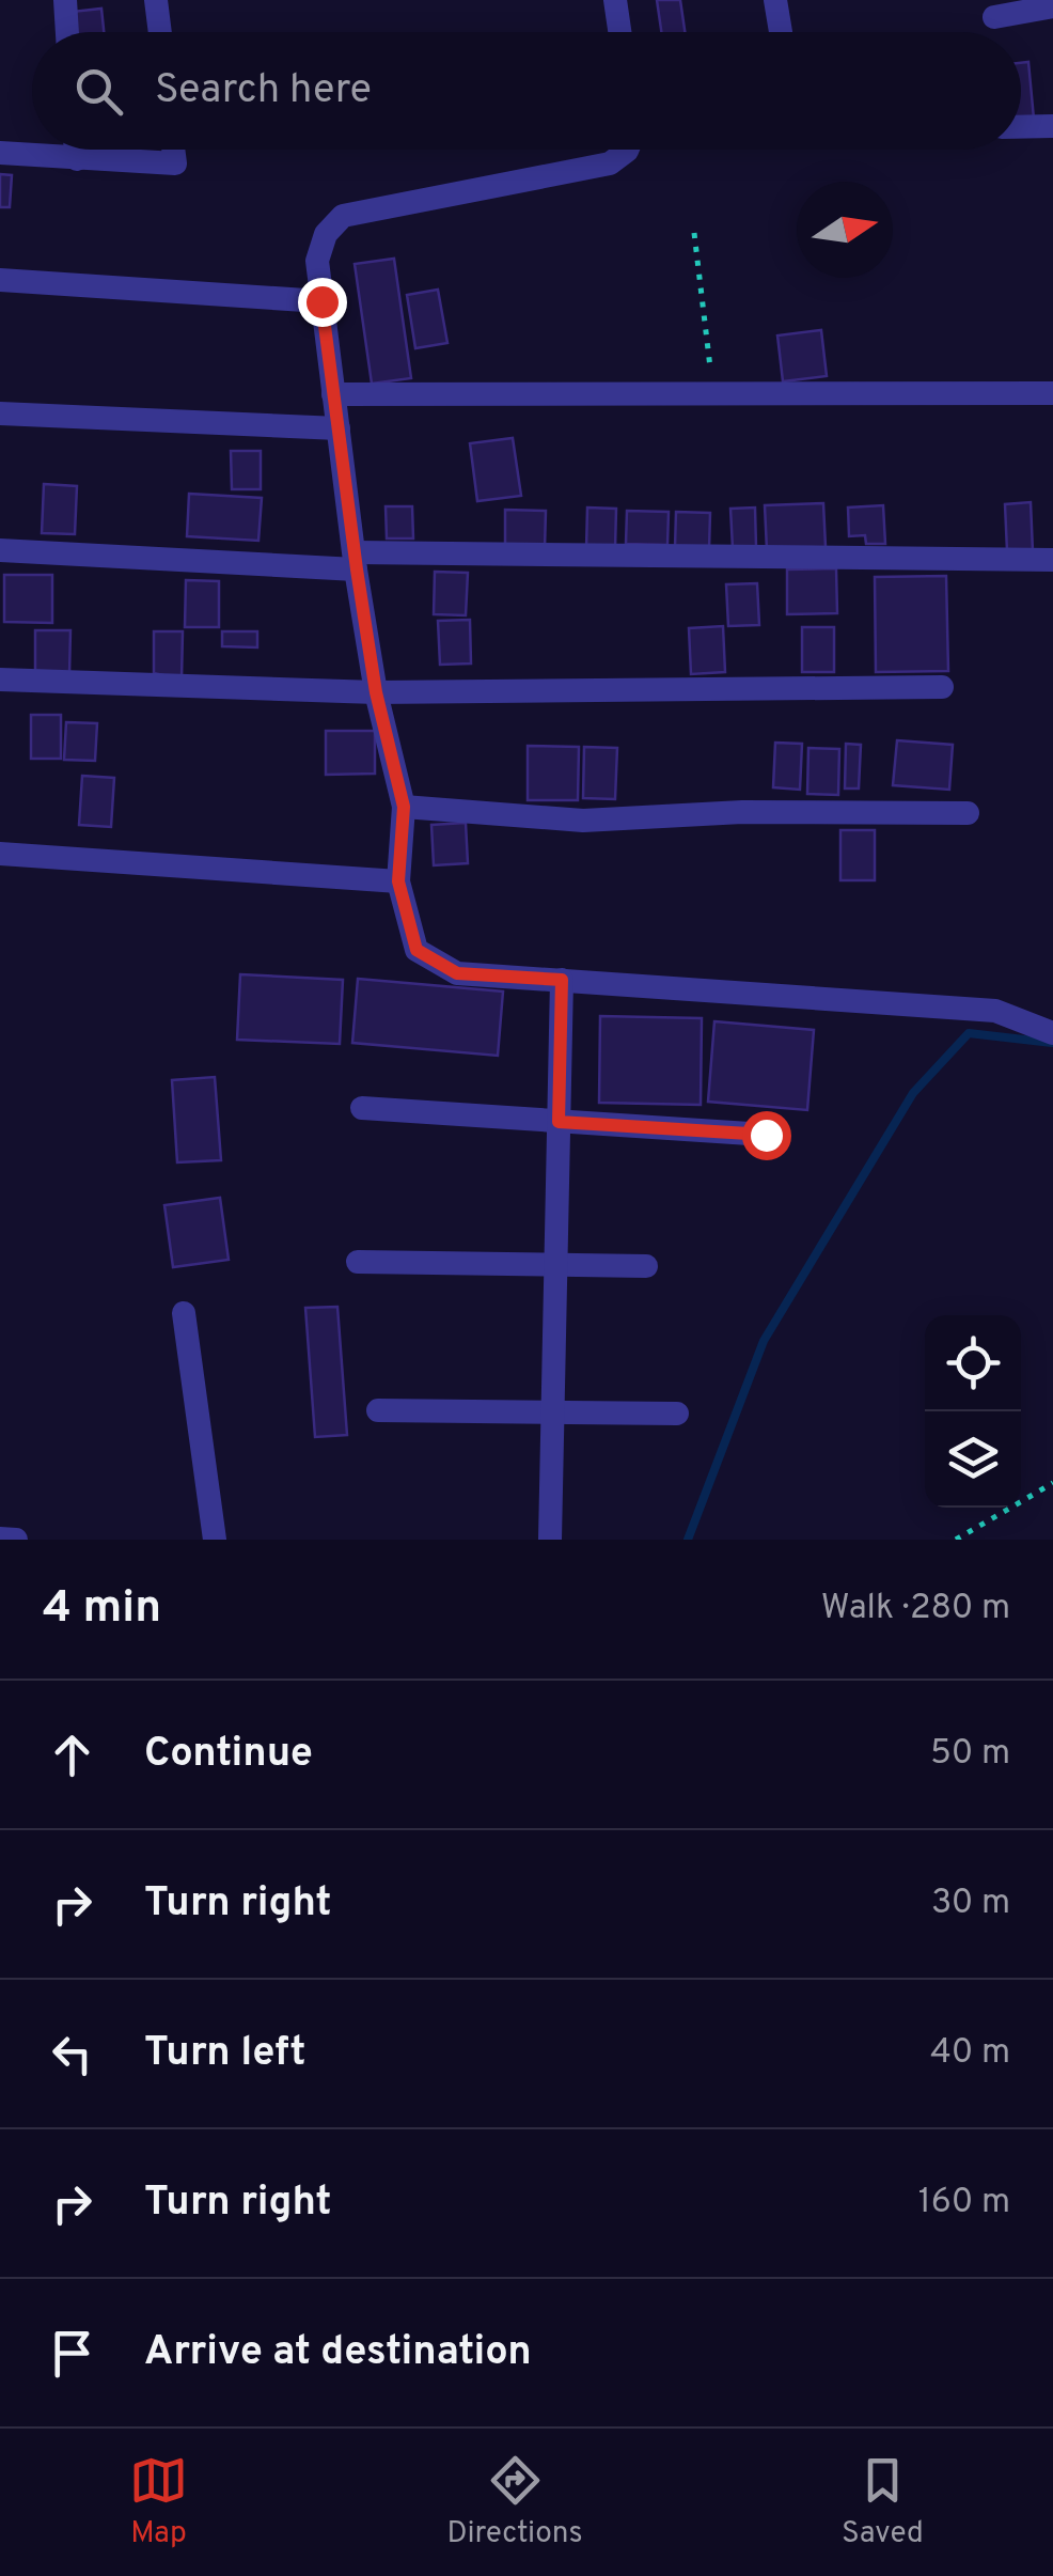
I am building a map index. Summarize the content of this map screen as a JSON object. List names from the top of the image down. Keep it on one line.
{"north":"right","page":{"search":"Search here","heading":["4 min","Walk · 280 m"],"list":[["Continue","50 m"],["Turn right","30 m"],["Turn left","40 m"],["Turn right","160 m"],"Arrive at destination"],"nav":["Map","Directions","Saved"]}}
